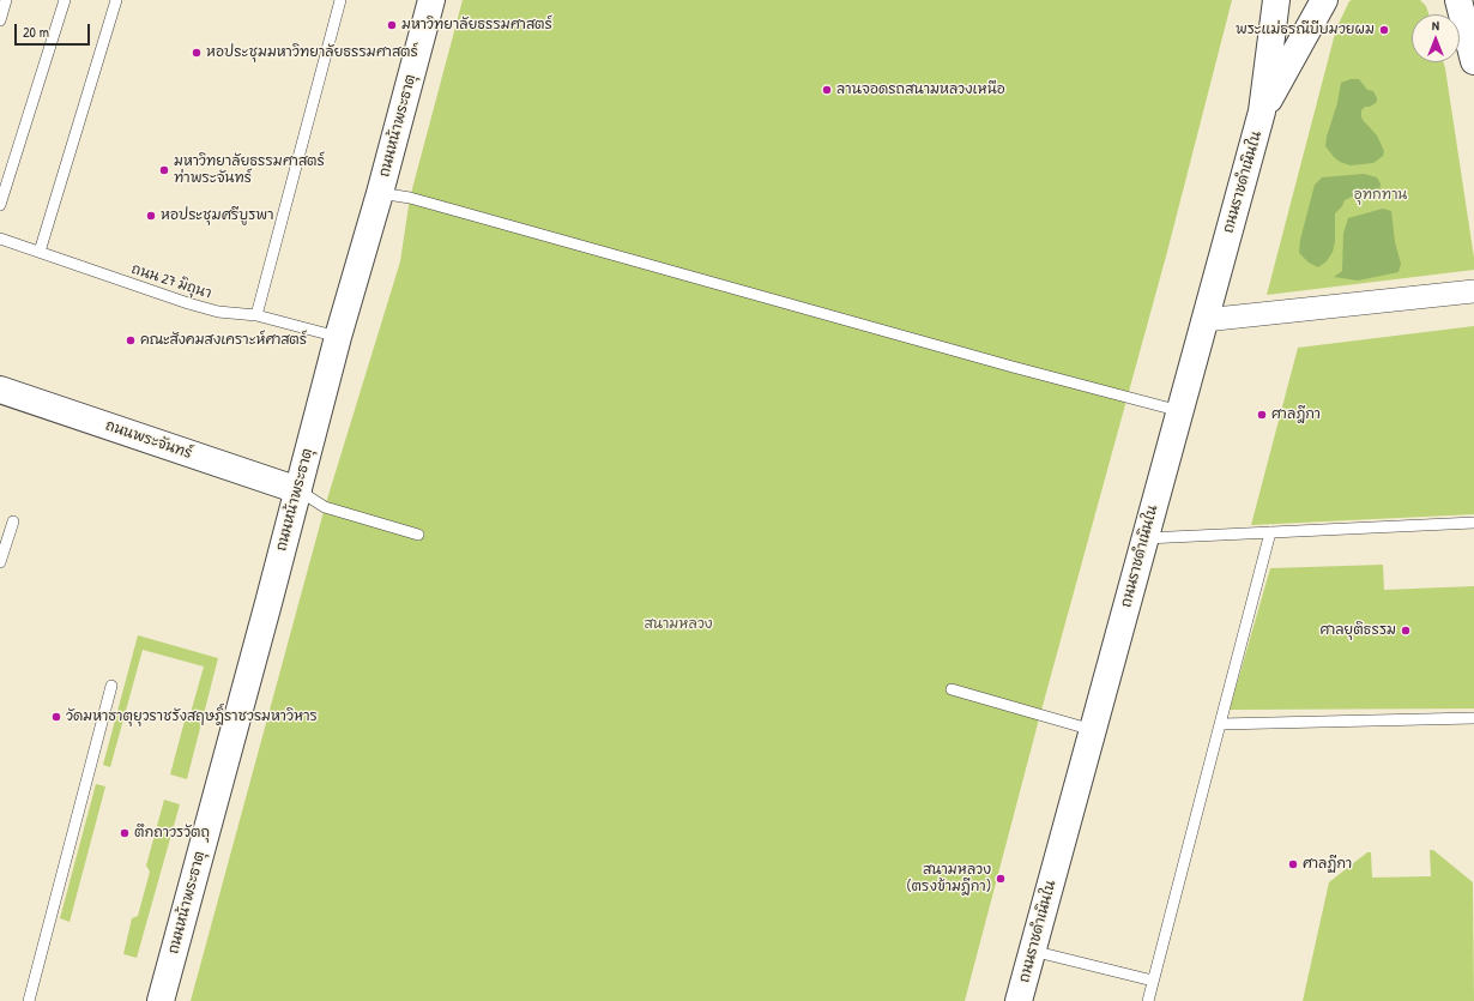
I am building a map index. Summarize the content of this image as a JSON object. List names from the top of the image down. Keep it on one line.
{"streets":{"street":["ถนนหน้าพระธาตุ","ถนนราชดำเนินใน","ถนนพระจันทร์"],"lane":["ถนน 27 มิถุนา"]},"crossings":[["ถนนหน้าพระธาตุ","ถนน 27 มิถุนา"],["ถนนหน้าพระธาตุ","ถนนพระจันทร์"]],"parks":["อุทกทาน","สนามหลวง"],"places":["มหาวิทยาลัยธรรมศาสตร์","พระแม่ธรณีบีบมวยผม","หอประชุมมหาวิทยาลัยธรรมศาสตร์","ลานจอดรถสนามหลวงเหนือ","มหาวิทยาลัยธรรมศาสตร์ ท่าพระจันทร์","หอประชุมศรีบูรพา","คณะสังคมสงเคราะห์ศาสตร์","ศาลฎีกา","ศาลยุติธรรม","วัดมหาธาตุยุวราชรังสฤษฎิ์ราชวรมหาวิหาร","ตึกถาวรวัตถุ","ศาลฏีกา","สนามหลวง (ตรงข้ามฎีกา)"],"scale_bar":"20 m","north":"top"}
